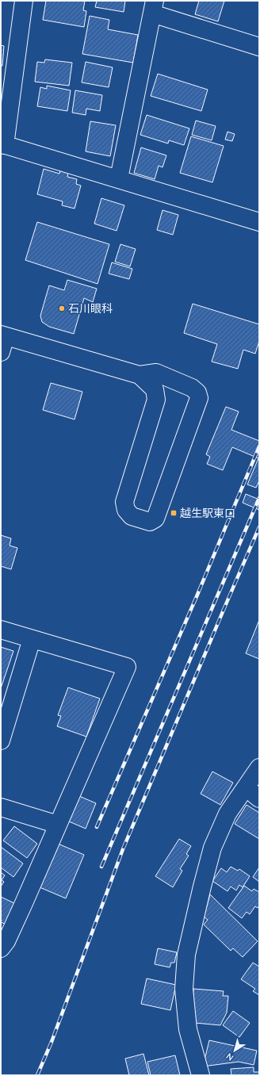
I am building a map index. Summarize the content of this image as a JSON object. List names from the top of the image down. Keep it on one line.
{"places":{"other":["石川眼科"],"transit":["越生駅東口"]},"north":"bottom left"}
